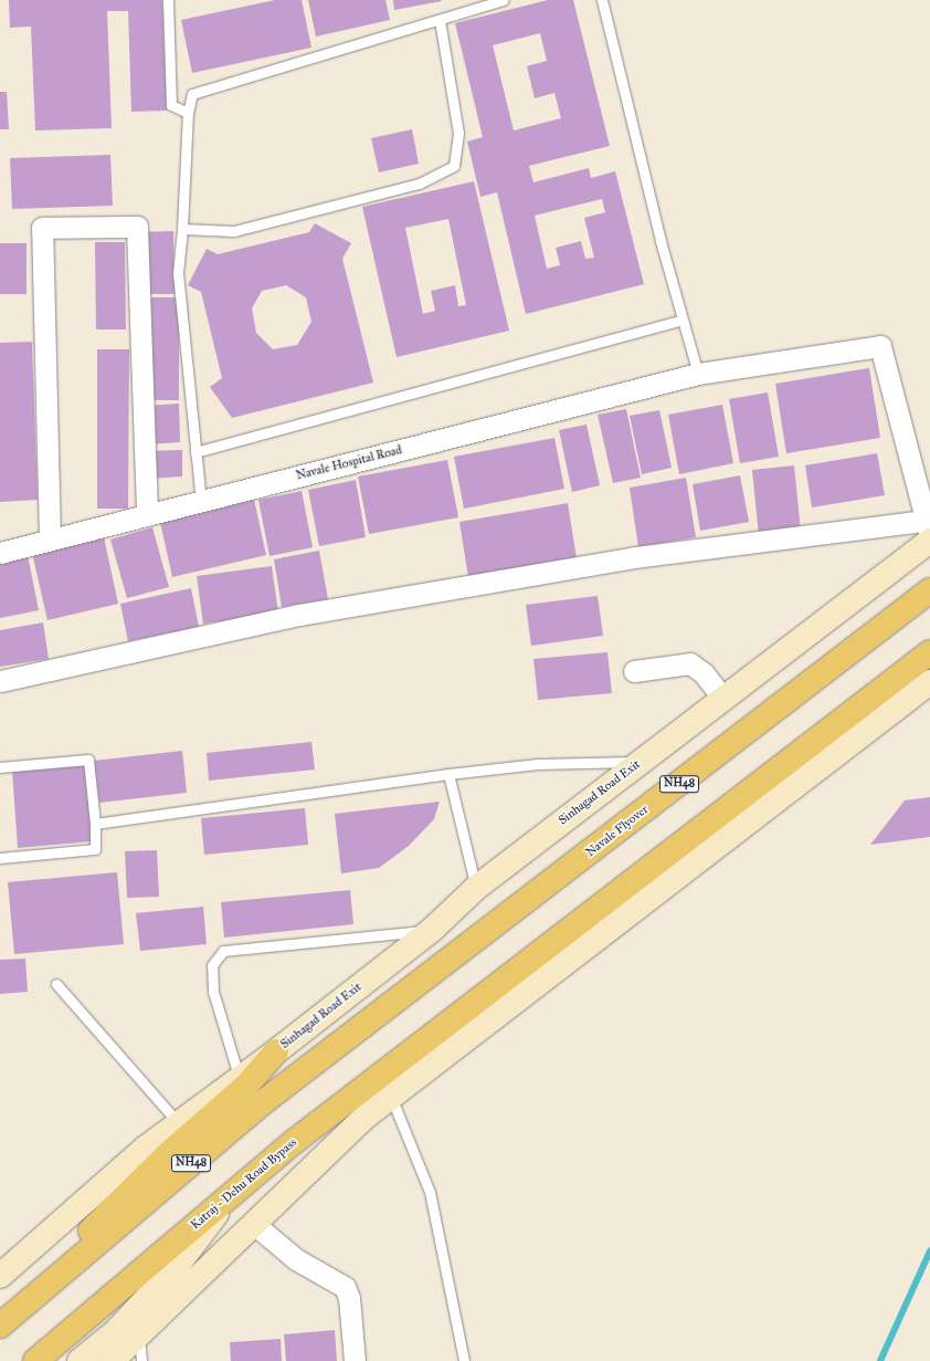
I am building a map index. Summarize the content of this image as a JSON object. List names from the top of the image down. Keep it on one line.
{"streets":{"highway":["NH48","Navale Flyover","Katraj - Dehu Road Bypass"],"street":["Navale Hospital Road","Sinhagad Road Exit"]},"crossings":[["Navale Hospital Road","Sinhagad Road Exit"],["NH48","Navale Flyover"]]}
